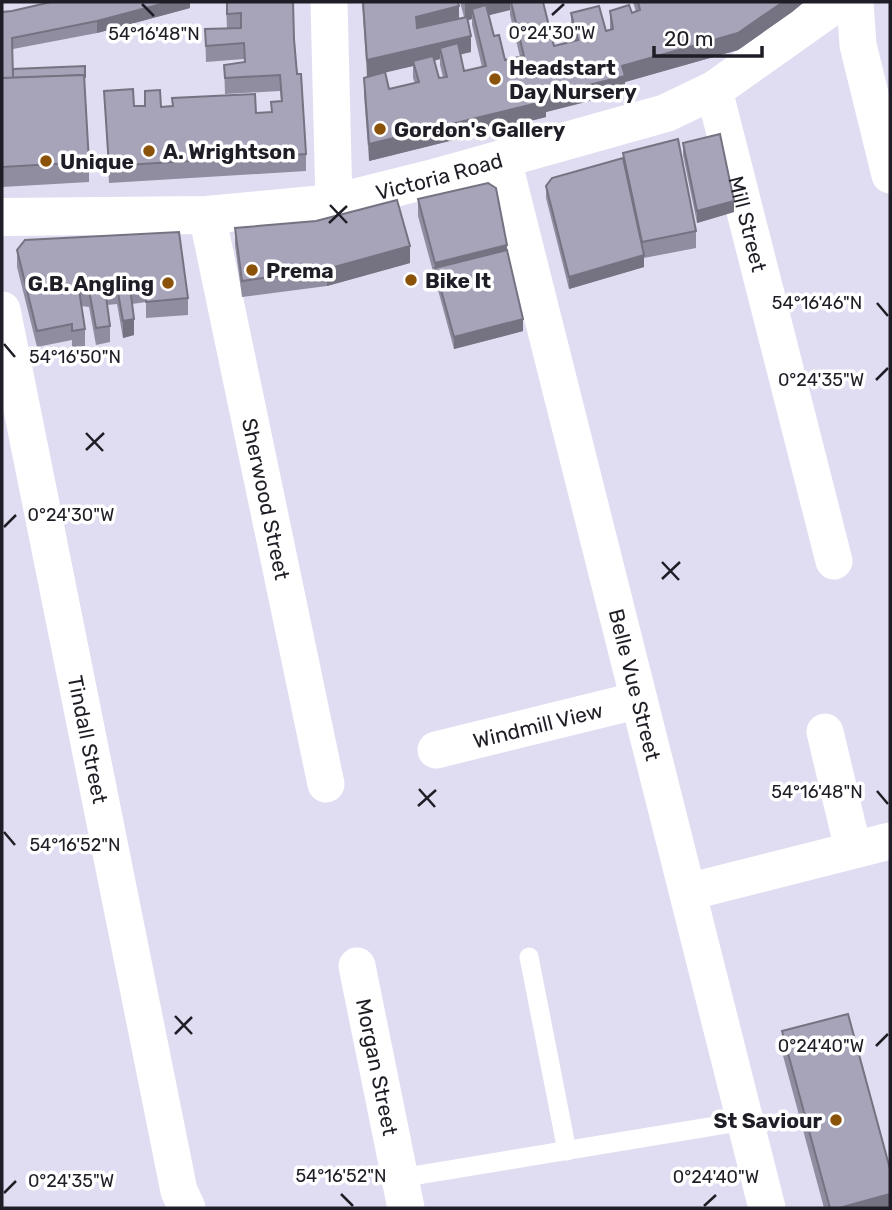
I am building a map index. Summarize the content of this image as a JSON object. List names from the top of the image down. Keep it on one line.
{"streets":{"main road":["Victoria Road"],"street":["Mill Street","Sherwood Street","Belle Vue Street","Windmill View","Tindall Street","Morgan Street"]},"crossings":[["Victoria Road","Mill Street"],["Victoria Road","Sherwood Street"],["Victoria Road","Belle Vue Street"],["Belle Vue Street","Windmill View"]],"places":["Headstart Day Nursery","Gordon's Gallery","A. Wrightson","Unique","Prema","Bike It","G.B. Angling","St Saviour"],"scale_bar":"20 m","coordinates":["0°24'30\"W","54°16'48\"N","54°16'46\"N","54°16'50\"N","0°24'35\"W","54°16'52\"N","0°24'40\"W"]}
